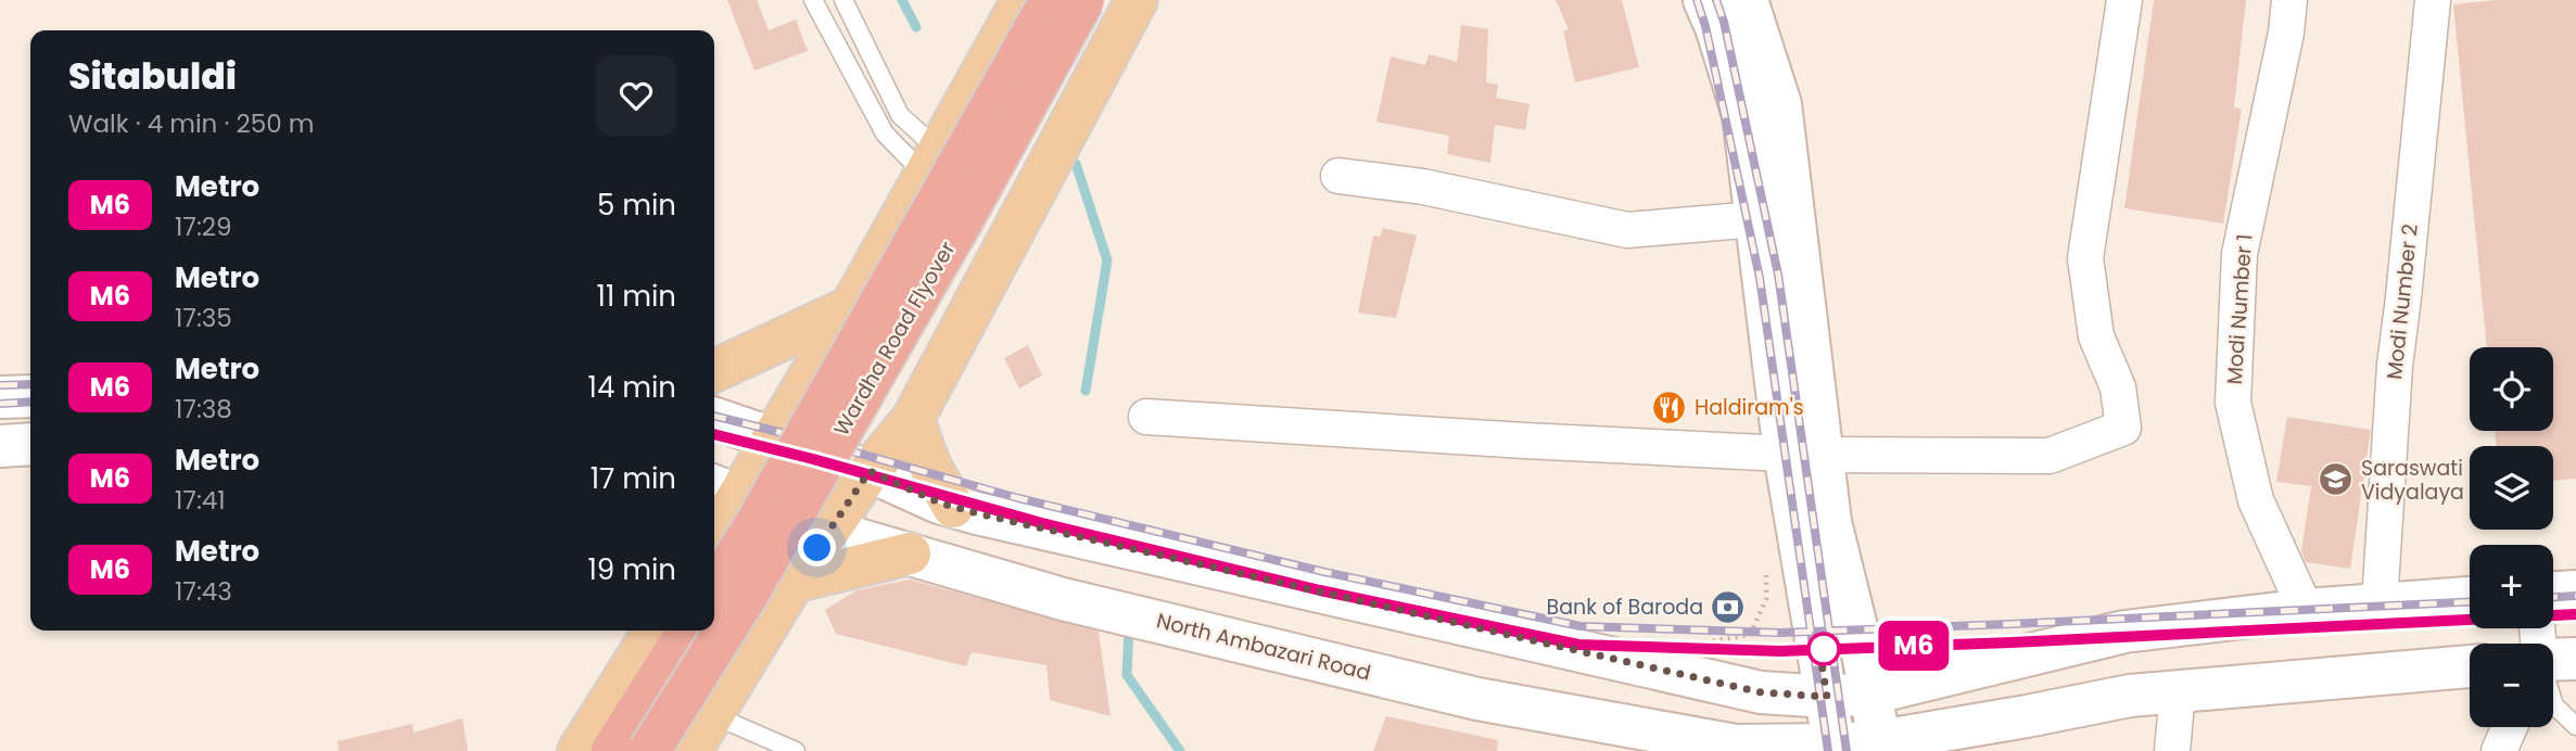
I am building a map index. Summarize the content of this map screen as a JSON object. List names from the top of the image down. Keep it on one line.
{"streets":{"highway":["Wardha Road Flyover"],"main road":["North Ambazari Road"],"street":["Modi Number 2","Modi Number 1"]},"places":{"restaurant":["Haldiram's"],"school or university":["Saraswati Vidyalaya"],"bank":["Bank of Baroda"]},"lines":["metro line M6"],"page":{"on_map":"M6","heading":["Sitabuldi","Walk · 4 min · 250 m"],"list":[{"mark":"M6","name":"Metro","note":"17:29","value":"5 min"},{"mark":"M6","name":"Metro","note":"17:35","value":"11 min"},{"mark":"M6","name":"Metro","note":"17:38","value":"14 min"},{"mark":"M6","name":"Metro","note":"17:41","value":"17 min"},{"mark":"M6","name":"Metro","note":"17:43","value":"19 min"}],"map_buttons":["+","−"]}}
